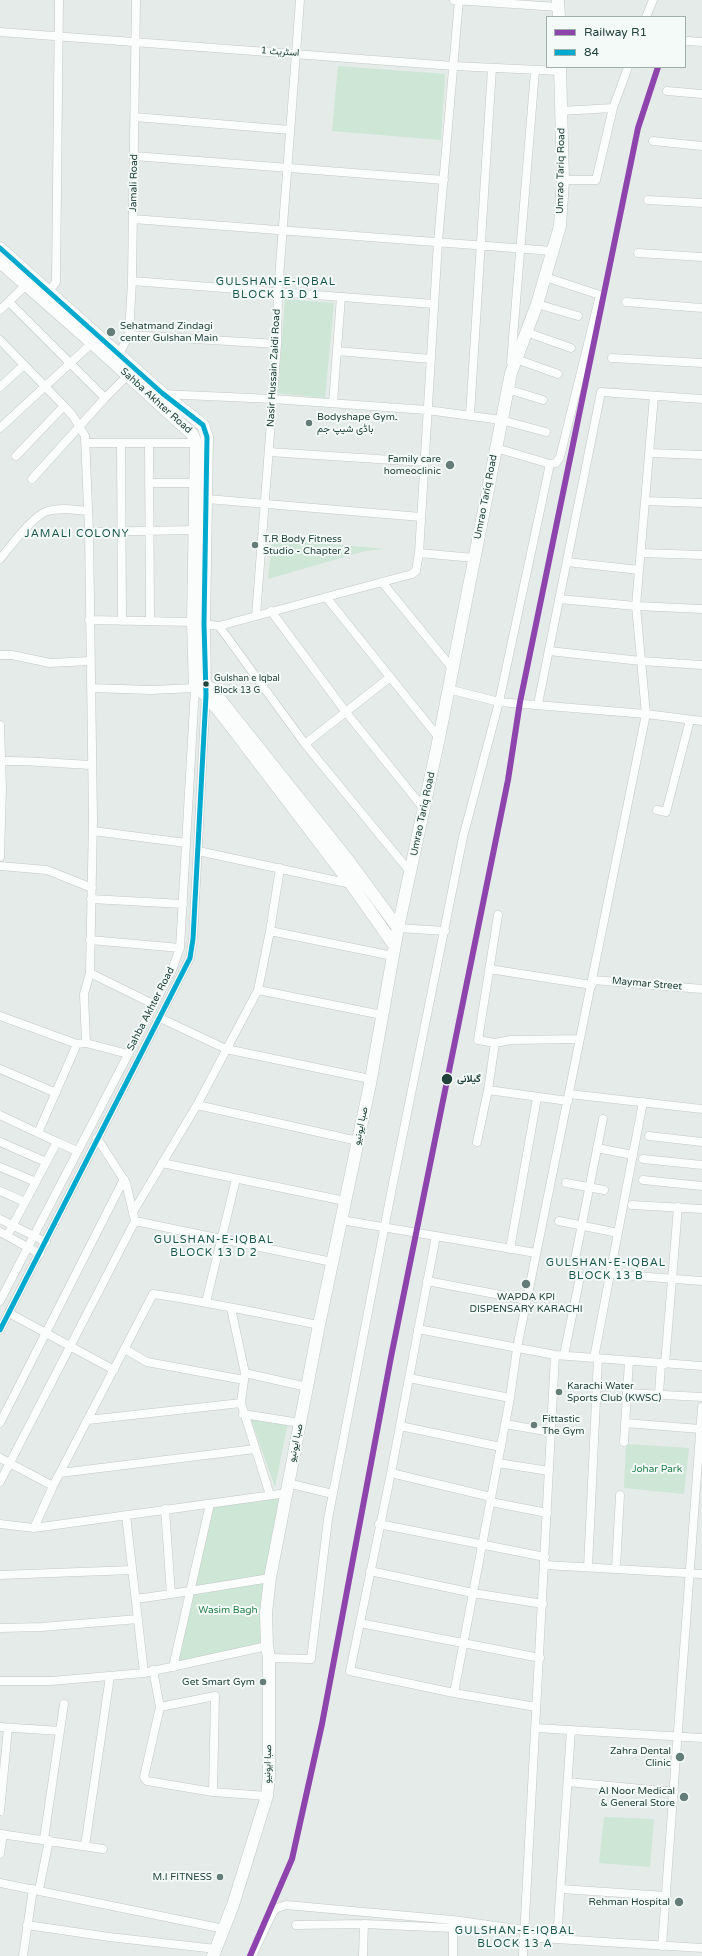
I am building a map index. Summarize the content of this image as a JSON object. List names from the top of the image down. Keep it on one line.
{"streets":{"main road":["Umrao Tariq Road","Sahba Akhter Road","صبا ایونیو"],"street":["اسٹریٹ 1","Jamali Road","Nasir Hussain Zaidi Road","Maymar Street"]},"crossings":[["اسٹریٹ 1","Umrao Tariq Road"],["اسٹریٹ 1","Jamali Road"],["اسٹریٹ 1","Nasir Hussain Zaidi Road"],["Umrao Tariq Road","صبا ایونیو"],["Jamali Road","Sahba Akhter Road"]],"districts":["GULSHAN-E-IQBAL BLOCK 13 D 1","JAMALI COLONY","GULSHAN-E-IQBAL BLOCK 13 D 2","GULSHAN-E-IQBAL BLOCK 13 B","GULSHAN-E-IQBAL BLOCK 13 A"],"parks":["Johar Park","Wasim Bagh"],"places":["Sehatmand Zindagi center Gulshan Main","Bodyshape Gym۔ باڈی شیپ جم","Family care homeoclinic","T.R Body Fitness Studio - Chapter 2","Gulshan e Iqbal Block 13 G","گیلانی","WAPDA KPI DISPENSARY KARACHI","Karachi Water Sports Club (KWSC)","Fittastic The Gym","Get Smart Gym","Zahra Dental Clinic","Al Noor Medical & General Store","M.I FITNESS","Rehman Hospital"],"lines":["rail line R1","transit line 84"],"legend":["Railway R1","84"]}
